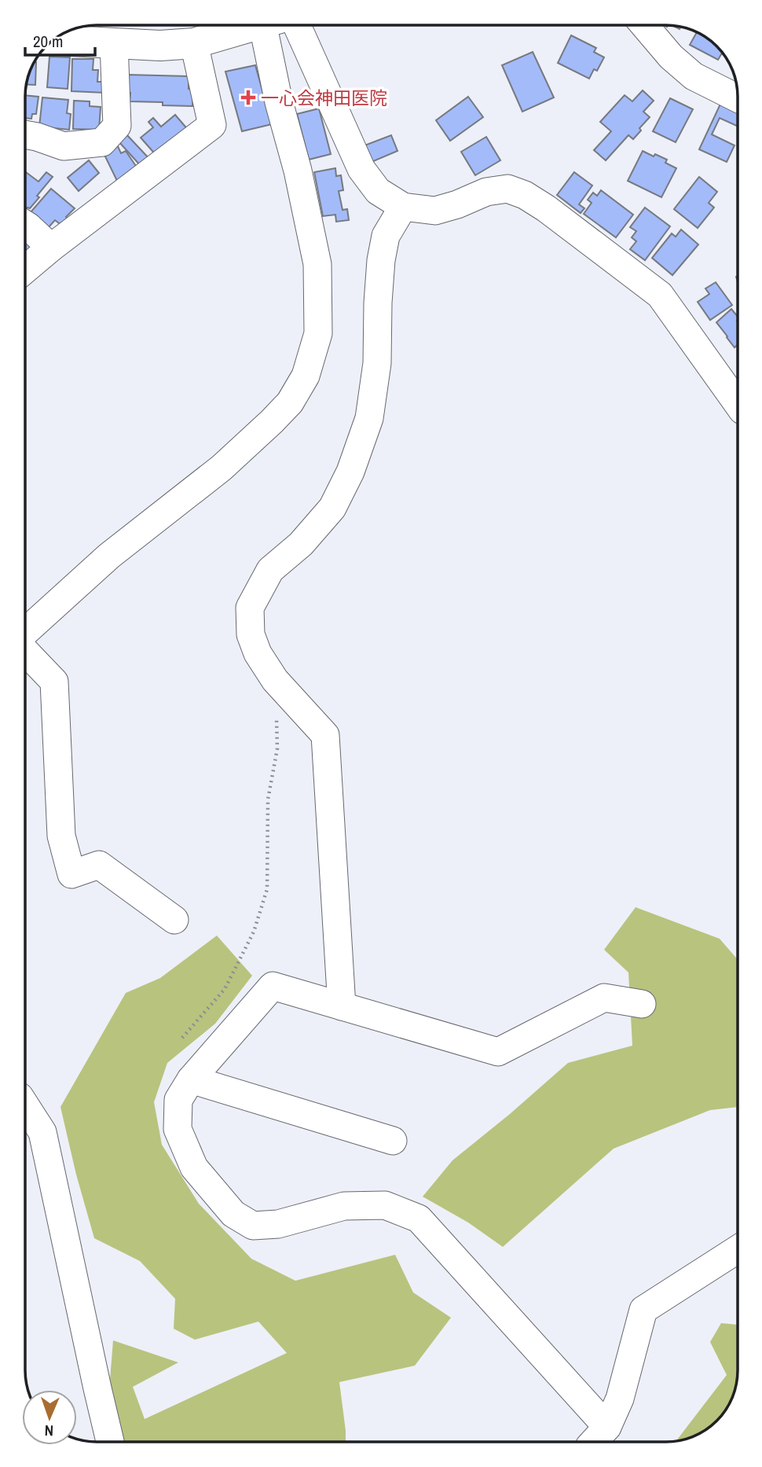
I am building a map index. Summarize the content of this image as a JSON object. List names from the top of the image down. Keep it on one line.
{"places":{"health":["一心会神田医院"]},"scale_bar":"20 m","north":"bottom"}
